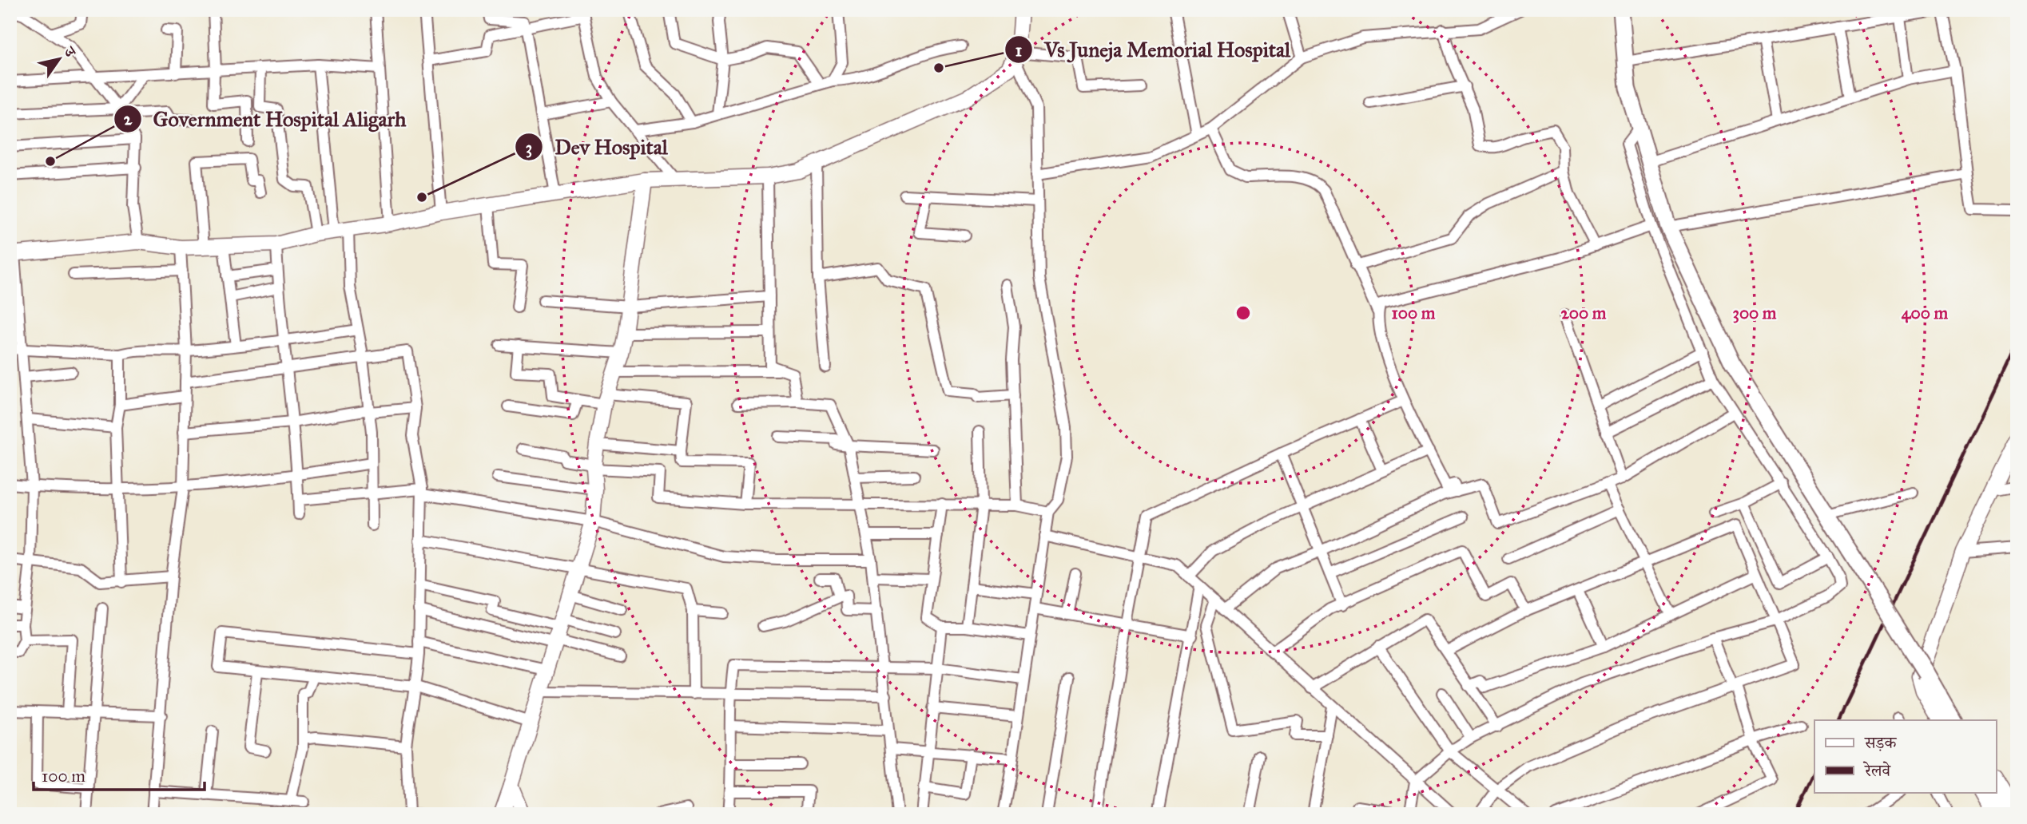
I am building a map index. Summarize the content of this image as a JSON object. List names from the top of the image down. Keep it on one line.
{"places":["Vs Juneja Memorial Hospital","Government Hospital Aligarh","Dev Hospital"],"legend":["सड़क","रेलवे"],"scale_bar":"100 m","north":"top right","rings":["100 m","200 m","300 m","400 m"]}
